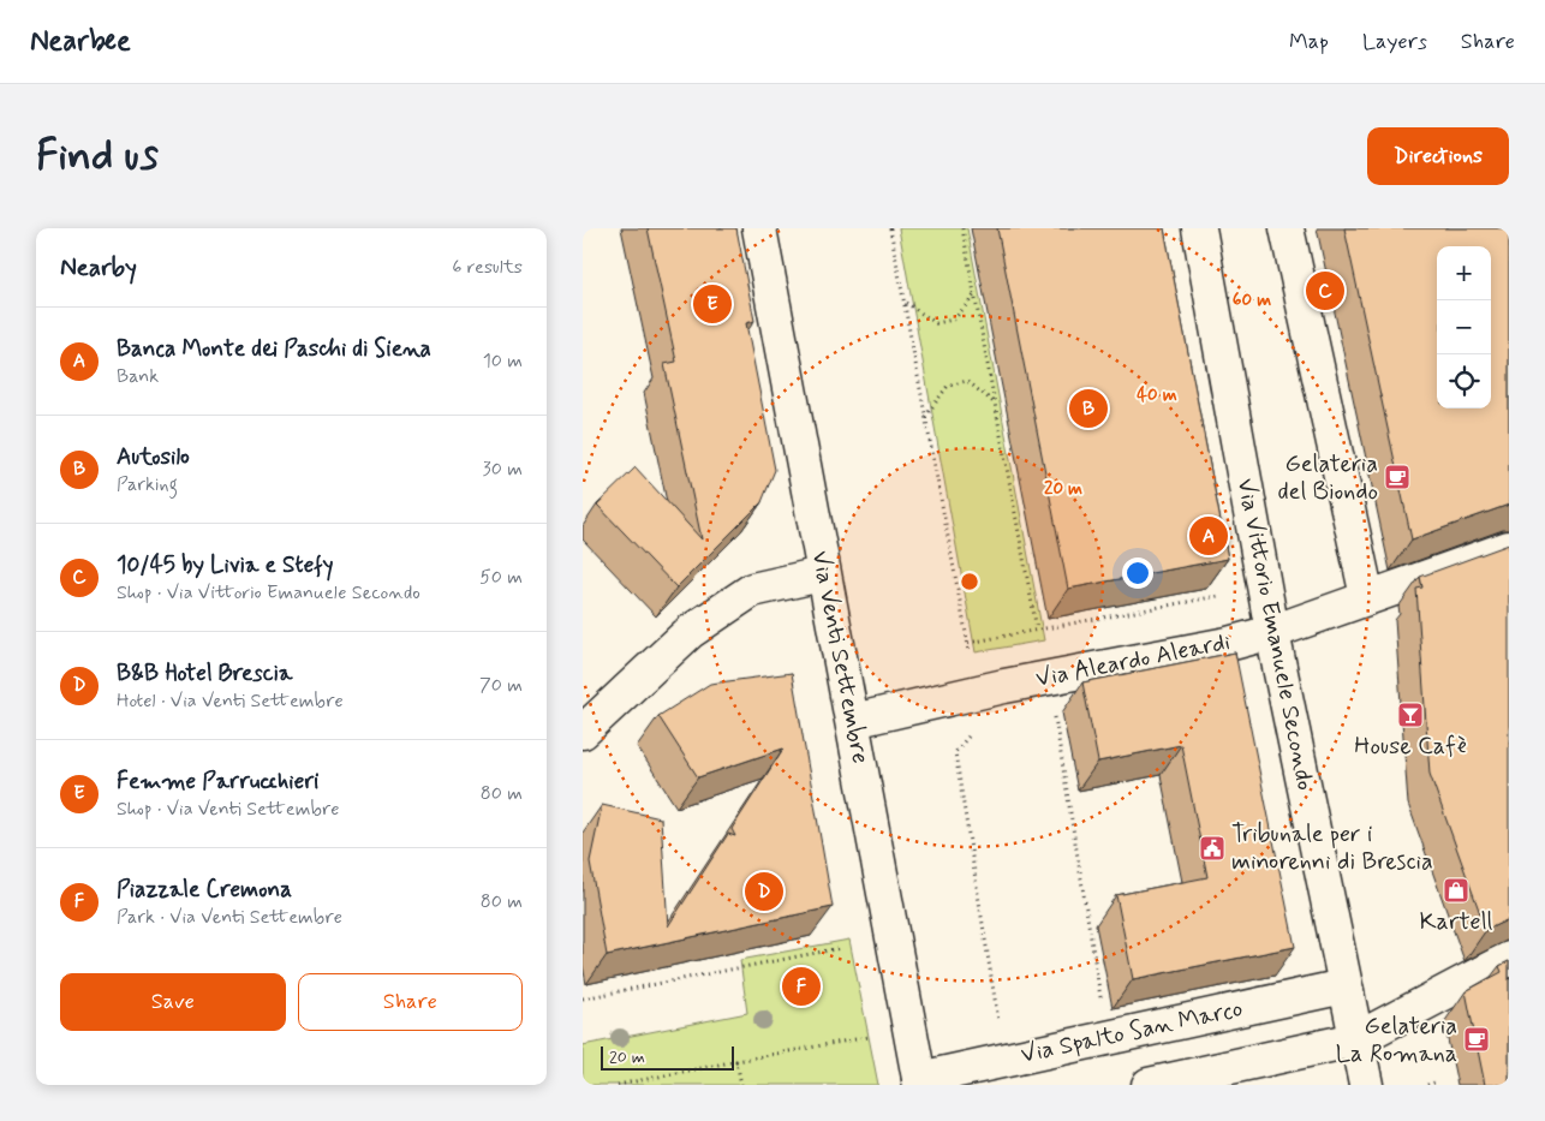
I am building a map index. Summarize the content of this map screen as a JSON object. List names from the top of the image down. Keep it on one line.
{"streets":{"street":["Via Vittorio Emanuele Secondo","Via Venti Settembre","Via Aleardo Aleardi","Via Spalto San Marco"]},"crossings":[["Via Vittorio Emanuele Secondo","Via Aleardo Aleardi"],["Via Vittorio Emanuele Secondo","Via Spalto San Marco"],["Via Venti Settembre","Via Aleardo Aleardi"],["Via Venti Settembre","Via Spalto San Marco"]],"places":{"cafe":["Gelateria del Biondo","Gelateria La Romana"],"bar":["House Cafè"],"public building":["Tribunale per i minorenni di Brescia"],"shop":["Kartell"]},"scale_bar":"20 m","page":{"header":"Nearbee","nav":["Map","Layers","Share"],"buttons":["Directions",["Save","Share"]],"title":"Find us","heading":["Nearby","6 results"],"map_buttons":["+","−"],"pins":["C","E","B","A","D","F"],"list":[{"mark":"A","name":"Banca Monte dei Paschi di Siena","note":"Bank","value":"10 m"},{"mark":"B","name":"Autosilo","note":"Parking","value":"30 m"},{"mark":"C","name":"10/45 by Livia e Stefy","note":"Shop · Via Vittorio Emanuele Secondo","value":"50 m"},{"mark":"D","name":"B&B Hotel Brescia","note":"Hotel · Via Venti Settembre","value":"70 m"},{"mark":"E","name":"Femme Parrucchieri","note":"Shop · Via Venti Settembre","value":"80 m"},{"mark":"F","name":"Piazzale Cremona","note":"Park · Via Venti Settembre","value":"80 m"}],"scale":"20 m"},"rings":["60 m","40 m","20 m"]}
